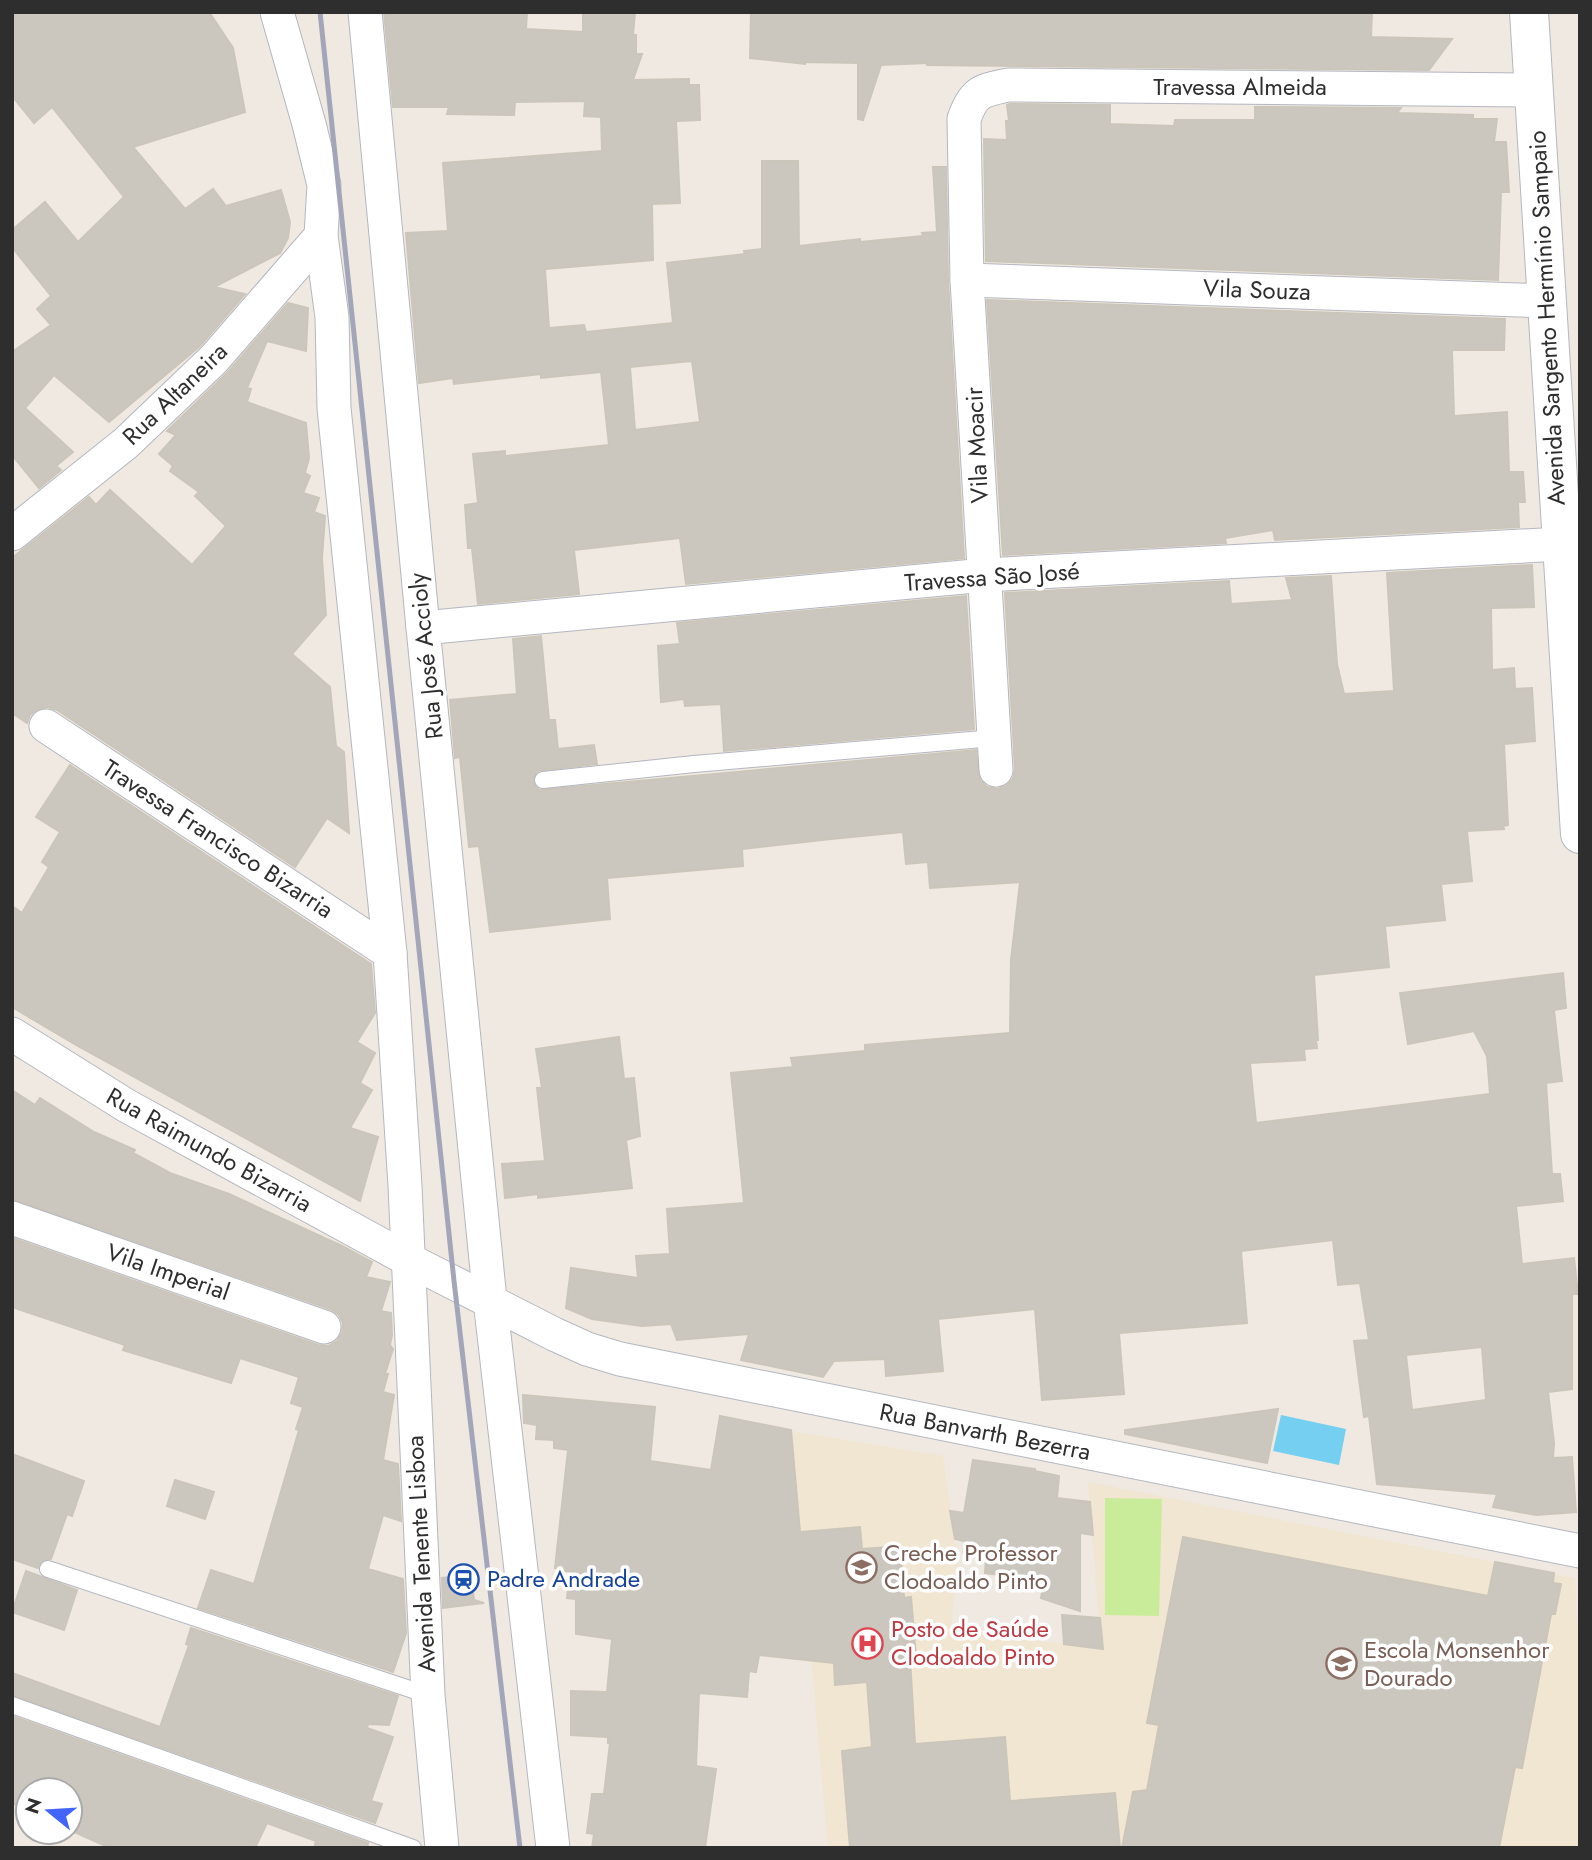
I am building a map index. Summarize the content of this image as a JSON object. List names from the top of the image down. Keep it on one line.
{"streets":{"main road":["Avenida Sargento Hermínio Sampaio"],"street":["Travessa Almeida","Vila Souza","Rua Altaneira","Vila Moacir","Travessa São José","Rua José Accioly","Travessa Francisco Bizarria","Rua Raimundo Bizarria","Vila Imperial","Rua Banvarth Bezerra","Avenida Tenente Lisboa"]},"crossings":[["Travessa Almeida","Avenida Sargento Hermínio Sampaio"],["Travessa Almeida","Vila Moacir"],["Vila Souza","Avenida Sargento Hermínio Sampaio"],["Vila Souza","Vila Moacir"],["Avenida Sargento Hermínio Sampaio","Travessa São José"],["Vila Moacir","Travessa São José"],["Travessa São José","Rua José Accioly"],["Rua José Accioly","Rua Banvarth Bezerra"],["Rua Raimundo Bizarria","Rua Banvarth Bezerra"],["Rua Raimundo Bizarria","Avenida Tenente Lisboa"],["Rua Banvarth Bezerra","Avenida Tenente Lisboa"]],"places":{"school or university":["Creche Professor Clodoaldo Pinto","Escola Monsenhor Dourado"],"station":["Padre Andrade"],"hospital":["Posto de Saúde Clodoaldo Pinto"]},"north":"left"}
